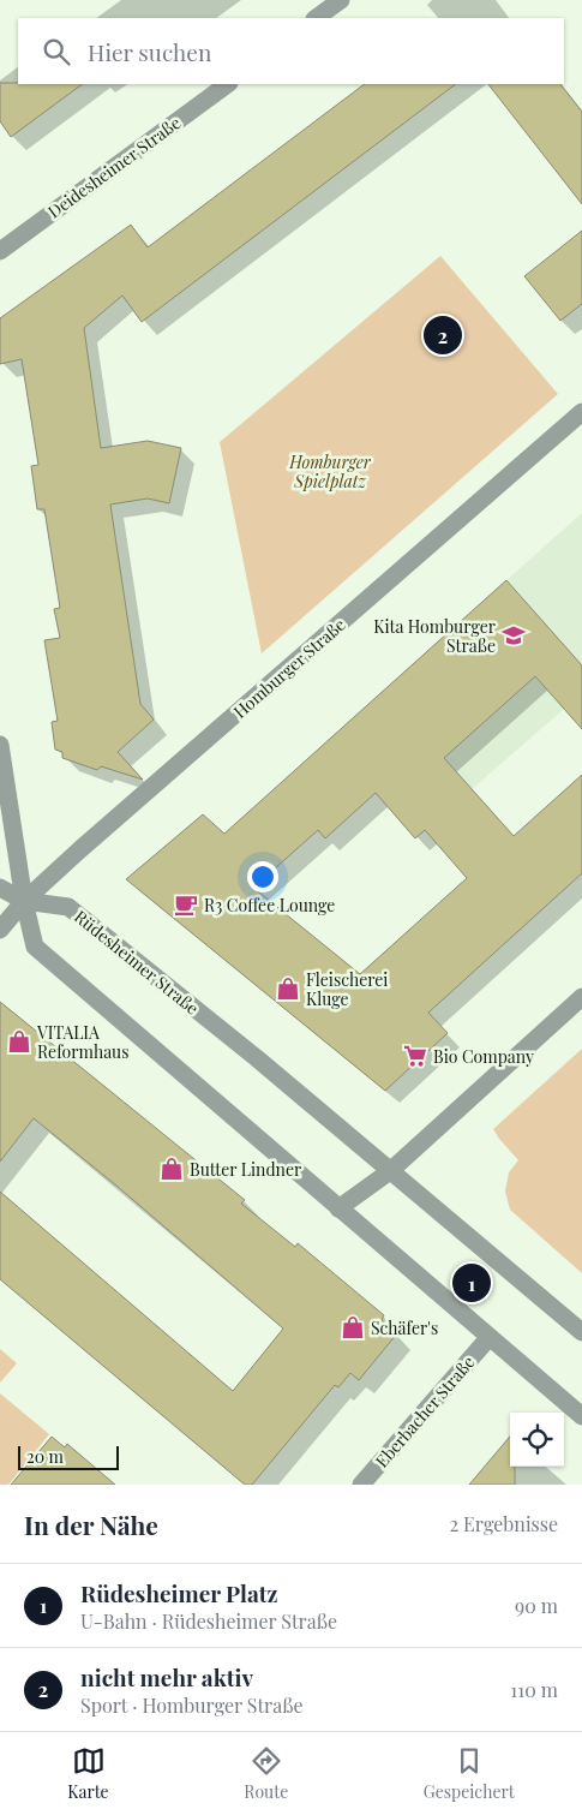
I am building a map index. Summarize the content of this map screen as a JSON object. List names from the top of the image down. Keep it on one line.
{"streets":{"street":["Deidesheimer Straße","Homburger Straße","Rüdesheimer Straße","Eberbacher Straße"]},"crossings":[["Homburger Straße","Rüdesheimer Straße"]],"parks":["Homburger Spielplatz"],"places":{"school or university":["Kita Homburger Straße"],"cafe":["R3 Coffee Lounge"],"shop":["Fleischerei Kluge","VITALIA Reformhaus","Butter Lindner","Schäfer's"],"supermarket":["Bio Company"]},"scale_bar":"20 m","page":{"search":"Hier suchen","pins":["2","1"],"scale":"20 m","heading":["In der Nähe","2 Ergebnisse"],"list":[{"mark":"1","name":"Rüdesheimer Platz","note":"U-Bahn · Rüdesheimer Straße","value":"90 m"},{"mark":"2","name":"nicht mehr aktiv","note":"Sport · Homburger Straße","value":"110 m"}],"nav":["Karte","Route","Gespeichert"]}}
